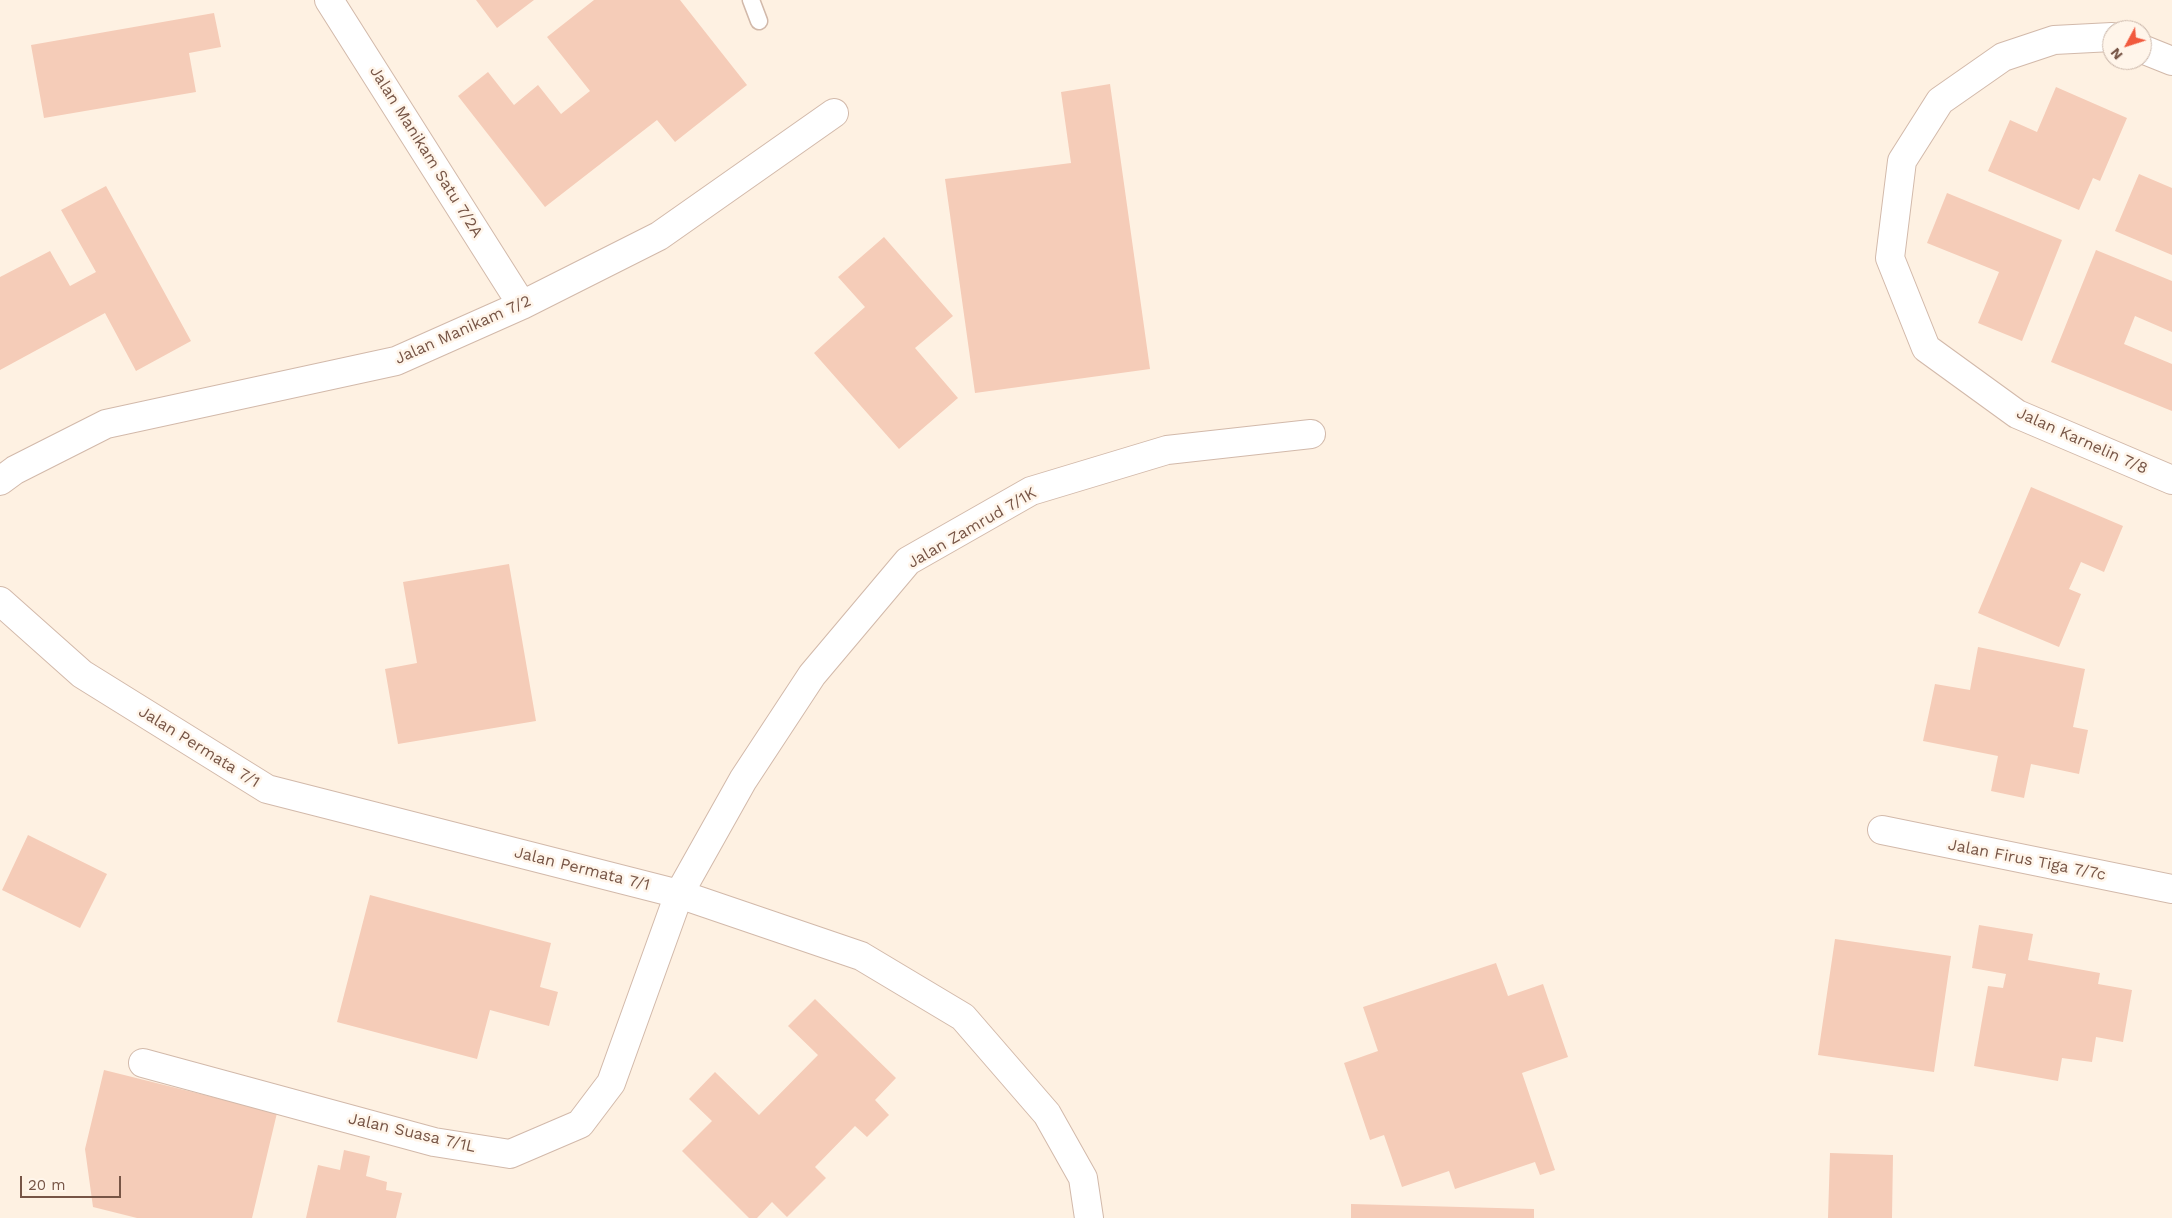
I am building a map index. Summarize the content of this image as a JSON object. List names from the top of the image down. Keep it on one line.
{"streets":{"street":["Jalan Manikam Satu 7/2A","Jalan Manikam 7/2","Jalan Karnelin 7/8","Jalan Zamrud 7/1K","Jalan Permata 7/1","Jalan Firus Tiga 7/7c","Jalan Suasa 7/1L"]},"crossings":[["Jalan Manikam Satu 7/2A","Jalan Manikam 7/2"],["Jalan Zamrud 7/1K","Jalan Permata 7/1"],["Jalan Zamrud 7/1K","Jalan Suasa 7/1L"],["Jalan Permata 7/1","Jalan Suasa 7/1L"]],"scale_bar":"20 m","north":"bottom left"}
